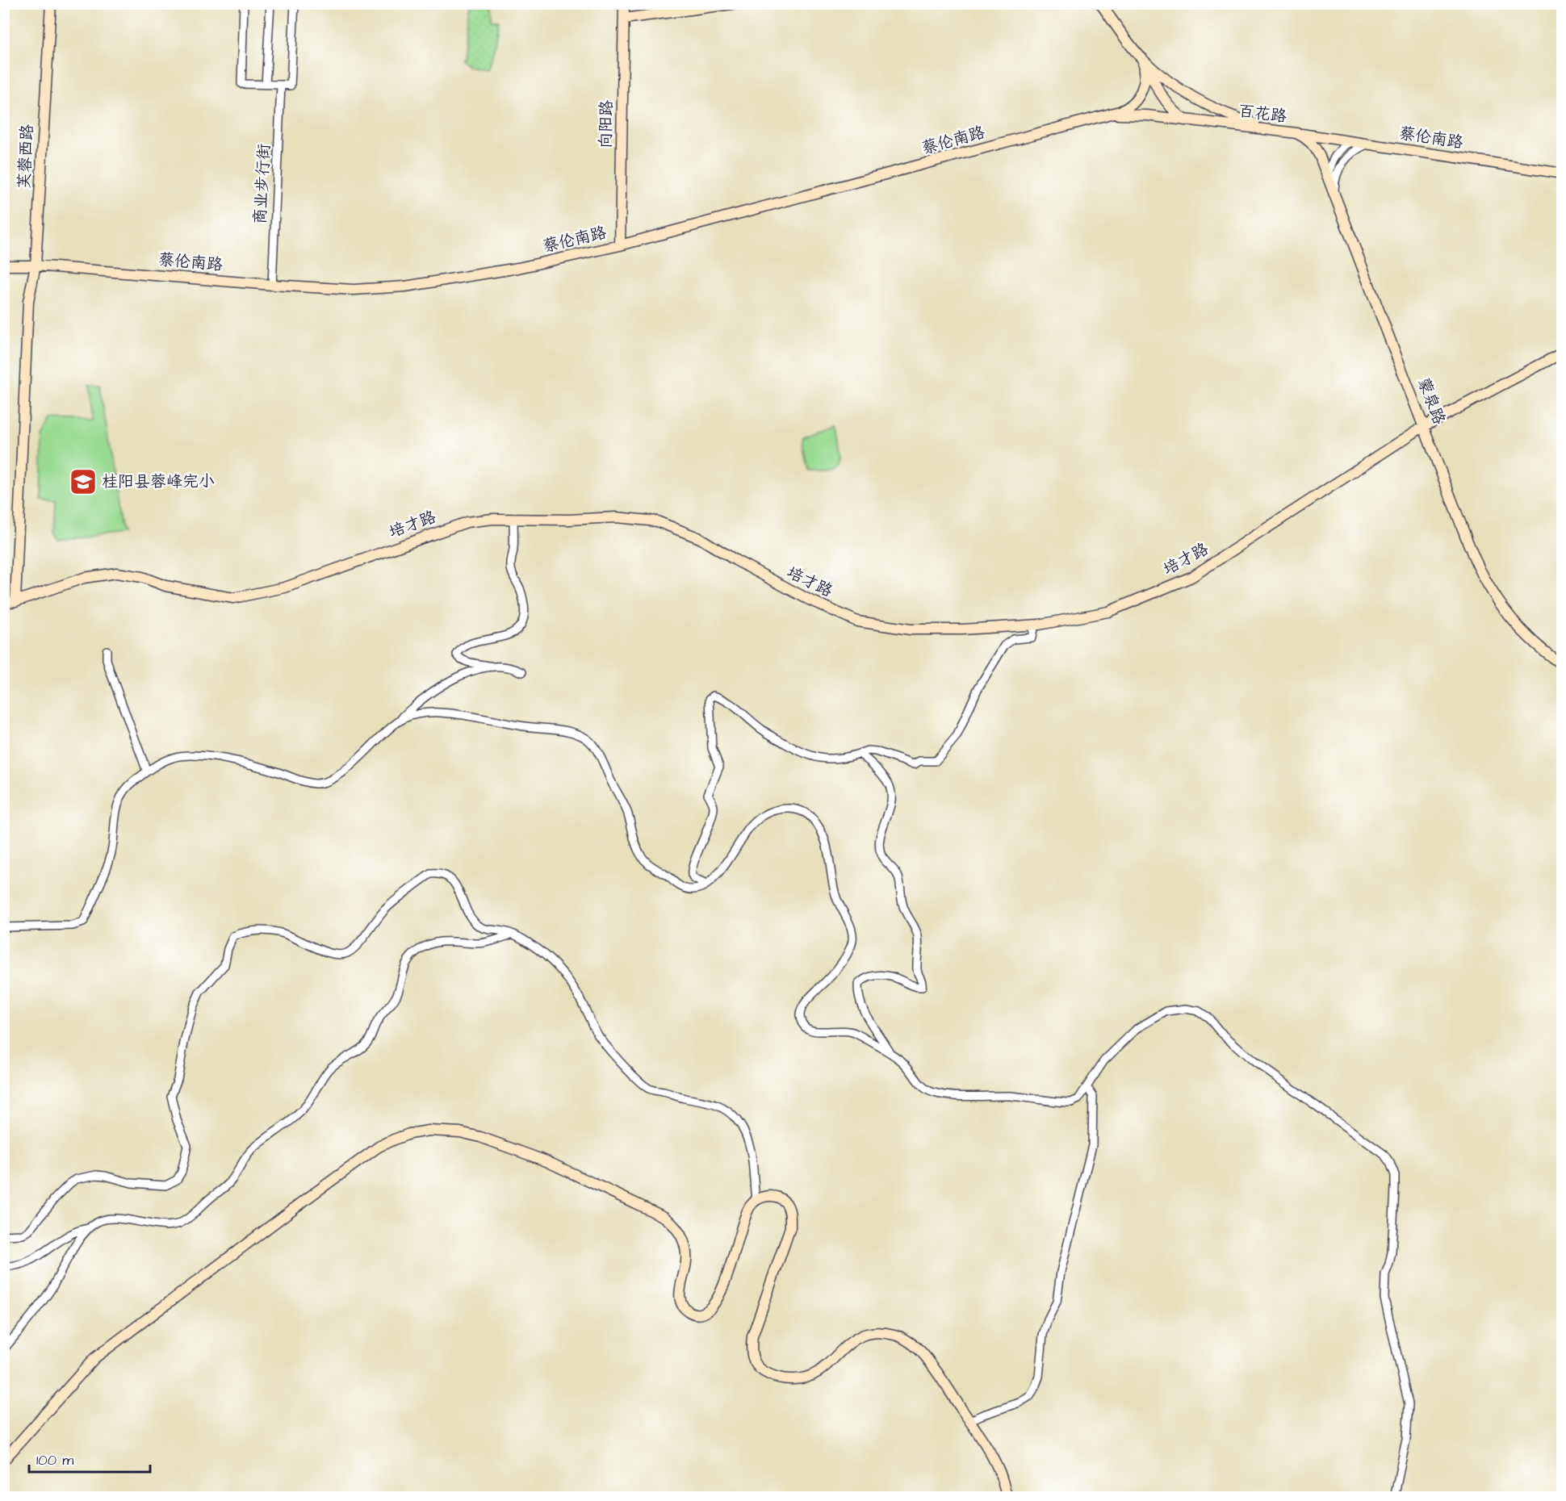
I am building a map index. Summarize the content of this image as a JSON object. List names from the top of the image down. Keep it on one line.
{"streets":{"street":["百花路","向阳路","蔡伦南路","芙蓉西路","商业步行街","蒙泉路","培才路"]},"crossings":[["百花路","蔡伦南路"],["百花路","蒙泉路"],["向阳路","蔡伦南路"],["蔡伦南路","芙蓉西路"],["蔡伦南路","商业步行街"],["蔡伦南路","蒙泉路"],["芙蓉西路","培才路"],["蒙泉路","培才路"]],"places":{"school or university":["桂阳县蓉峰完小"]},"scale_bar":"100 m"}
